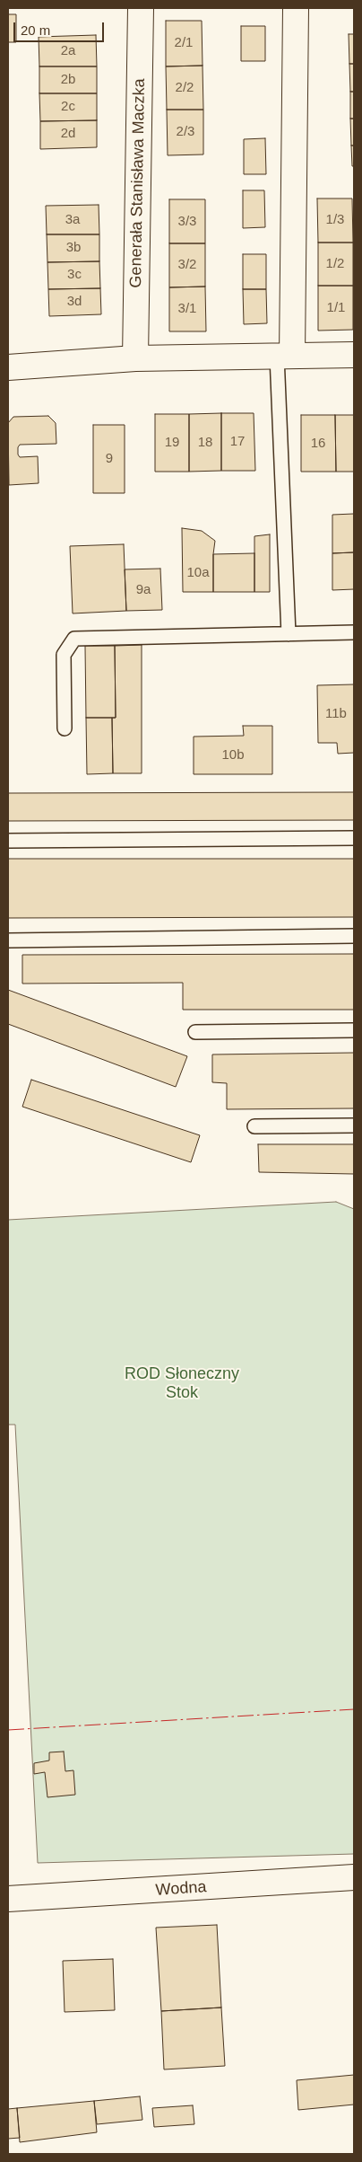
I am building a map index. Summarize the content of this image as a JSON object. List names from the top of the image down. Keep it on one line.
{"streets":{"street":["Generała Stanisława Maczka","Wodna"]},"parks":["ROD Słoneczny Stok"],"house_numbers":["2/1","2a","2b","2/2","2c","2/3","2d","3a","1/3","3/3","3b","1/2","3/2","3c","3d","1/1","3/1","17","19","18","16","9","10a","9a","11b","10b"],"scale_bar":"20 m"}
